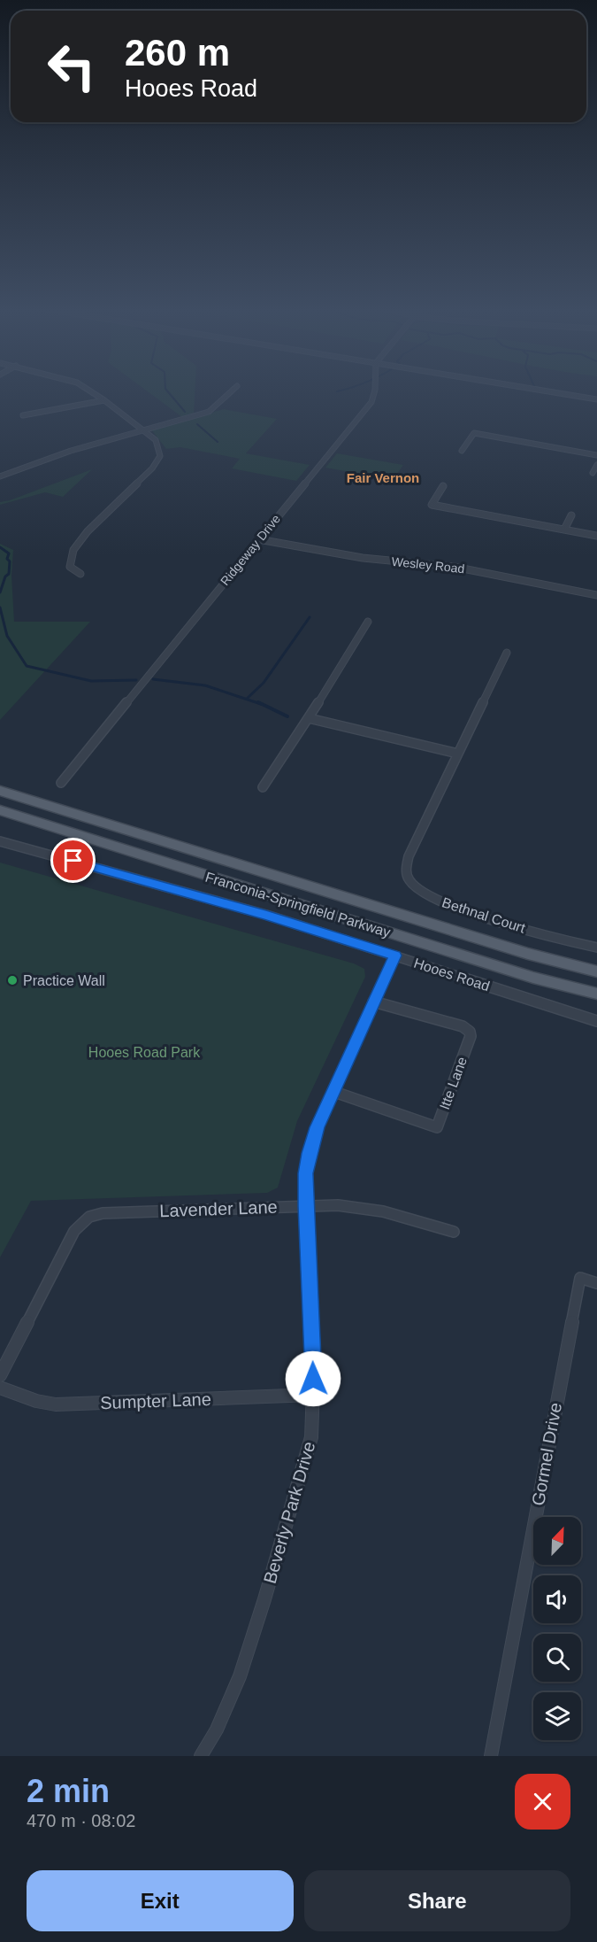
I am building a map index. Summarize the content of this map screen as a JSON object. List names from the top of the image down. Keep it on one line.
{"streets":{"main road":["Franconia-Springfield Parkway"],"street":["Ridgeway Drive","Wesley Road","Bethnal Court","Hooes Road","Itte Lane","Lavender Lane","Sumpter Lane","Gormel Drive","Beverly Park Drive"]},"crossings":[["Ridgeway Drive","Wesley Road"],["Hooes Road","Beverly Park Drive"],["Itte Lane","Beverly Park Drive"],["Lavender Lane","Beverly Park Drive"],["Sumpter Lane","Beverly Park Drive"]],"districts":["Fair Vernon"],"parks":["Hooes Road Park"],"places":["Practice Wall"],"north":"top right","page":{"turn":["260 m","Hooes Road"],"heading":["2 min","470 m · 08:02"],"buttons":["Exit","Share"]}}
